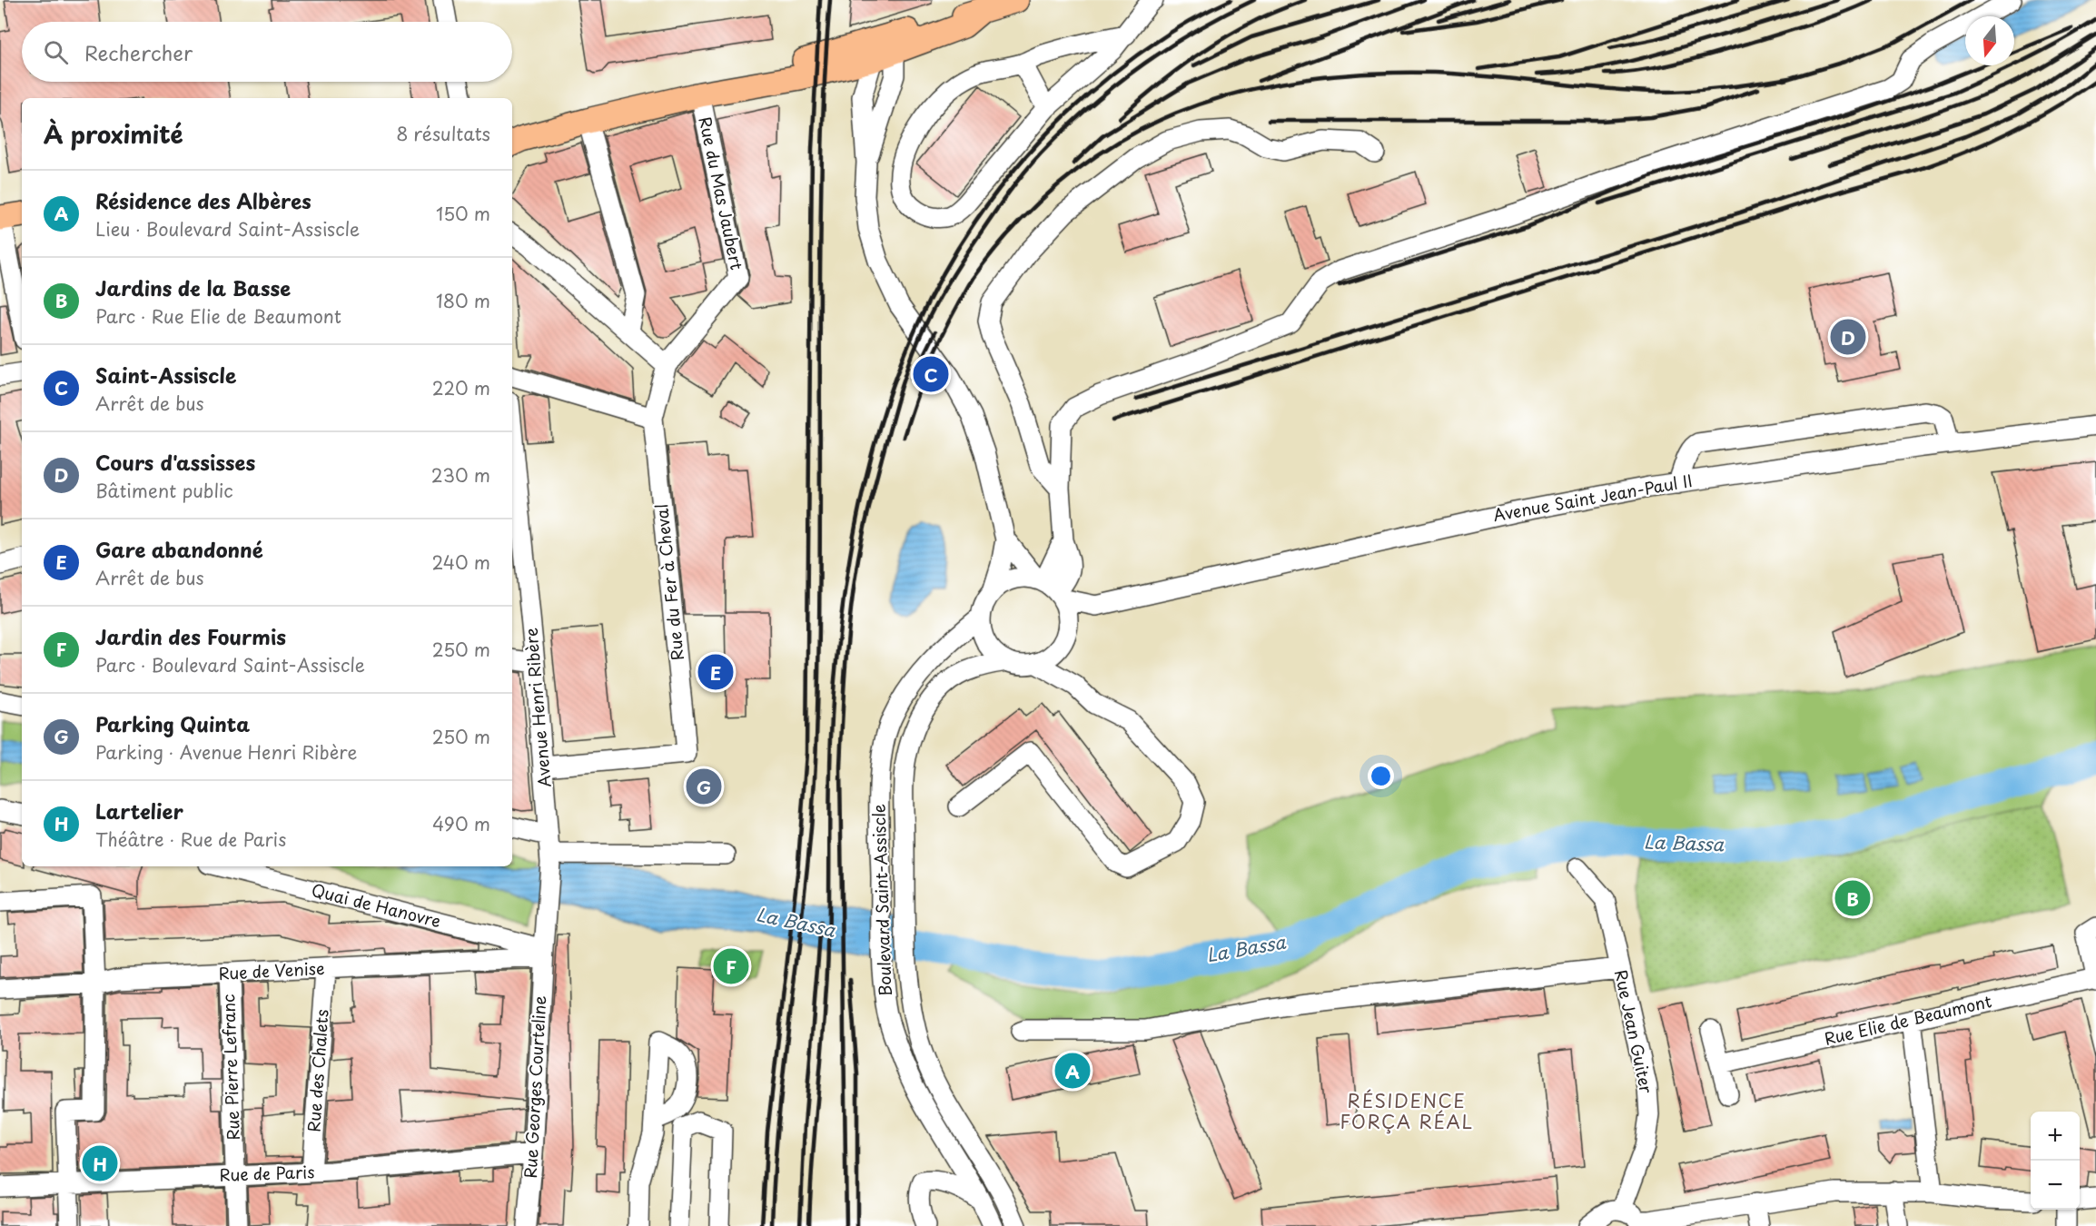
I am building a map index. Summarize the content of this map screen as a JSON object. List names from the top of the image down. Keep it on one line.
{"streets":{"street":["Rue du Mas Jaubert","Avenue Saint Jean-Paul II","Rue du Fer à Cheval","Avenue Henri Ribère","Boulevard Saint-Assiscle","Quai de Hanovre","Rue de Venise","Rue Elie de Beaumont","Rue Jean Guiter","Rue Pierre Lefranc","Rue des Chalets","Rue Georges Courteline","Rue de Paris"]},"crossings":[["Avenue Saint Jean-Paul II","Boulevard Saint-Assiscle"],["Rue du Fer à Cheval","Avenue Henri Ribère"],["Avenue Henri Ribère","Quai de Hanovre"],["Avenue Henri Ribère","Rue de Venise"],["Avenue Henri Ribère","Rue Georges Courteline"],["Quai de Hanovre","Rue de Venise"],["Quai de Hanovre","Rue Georges Courteline"],["Rue de Venise","Rue Pierre Lefranc"],["Rue de Venise","Rue des Chalets"],["Rue de Venise","Rue Georges Courteline"],["Rue Pierre Lefranc","Rue de Paris"],["Rue des Chalets","Rue de Paris"],["Rue Georges Courteline","Rue de Paris"]],"districts":["RÉSIDENCE FORÇA RÉAL"],"water":["La Bassa"],"north":"bottom","page":{"search":"Rechercher","heading":["À proximité","8 résultats"],"list":[{"mark":"A","name":"Résidence des Albères","note":"Lieu · Boulevard Saint-Assiscle","value":"150 m"},{"mark":"B","name":"Jardins de la Basse","note":"Parc · Rue Elie de Beaumont","value":"180 m"},{"mark":"C","name":"Saint-Assiscle","note":"Arrêt de bus","value":"220 m"},{"mark":"D","name":"Cours d'assisses","note":"Bâtiment public","value":"230 m"},{"mark":"E","name":"Gare abandonné","note":"Arrêt de bus","value":"240 m"},{"mark":"F","name":"Jardin des Fourmis","note":"Parc · Boulevard Saint-Assiscle","value":"250 m"},{"mark":"G","name":"Parking Quinta","note":"Parking · Avenue Henri Ribère","value":"250 m"},{"mark":"H","name":"Lartelier","note":"Théâtre · Rue de Paris","value":"490 m"}],"pins":["D","C","E","G","B","F","A","H"],"map_buttons":["+","−"]}}
